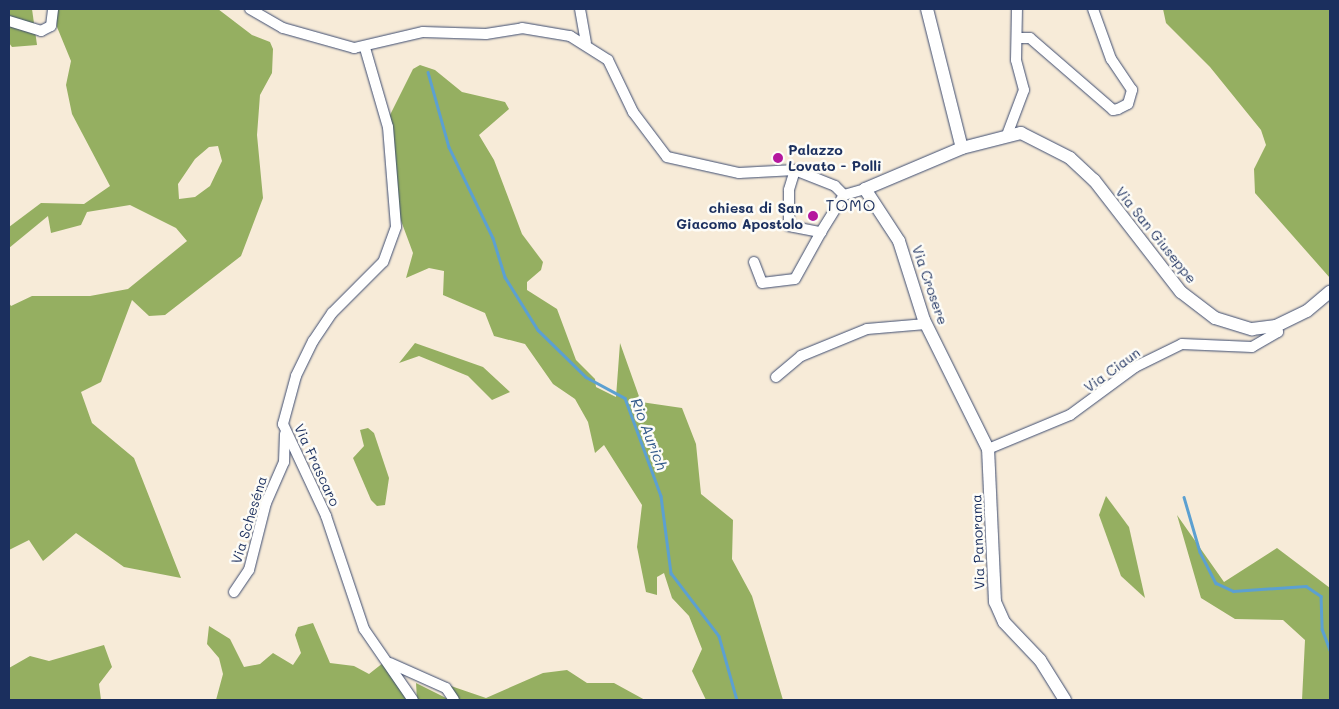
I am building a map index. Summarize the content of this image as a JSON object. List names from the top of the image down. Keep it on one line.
{"streets":{"street":["Via San Giuseppe","Via Crosere","Via Ciaun","Via Frascaro","Via Scheséna","Via Panorama"]},"crossings":[["Via San Giuseppe","Via Crosere"],["Via San Giuseppe","Via Ciaun"],["Via Crosere","Via Ciaun"],["Via Crosere","Via Panorama"],["Via Ciaun","Via Panorama"],["Via Frascaro","Via Scheséna"]],"districts":["TOMO"],"water":["Rio Aurich"],"places":["Palazzo Lovato - Polli","chiesa di San Giacomo Apostolo"]}
